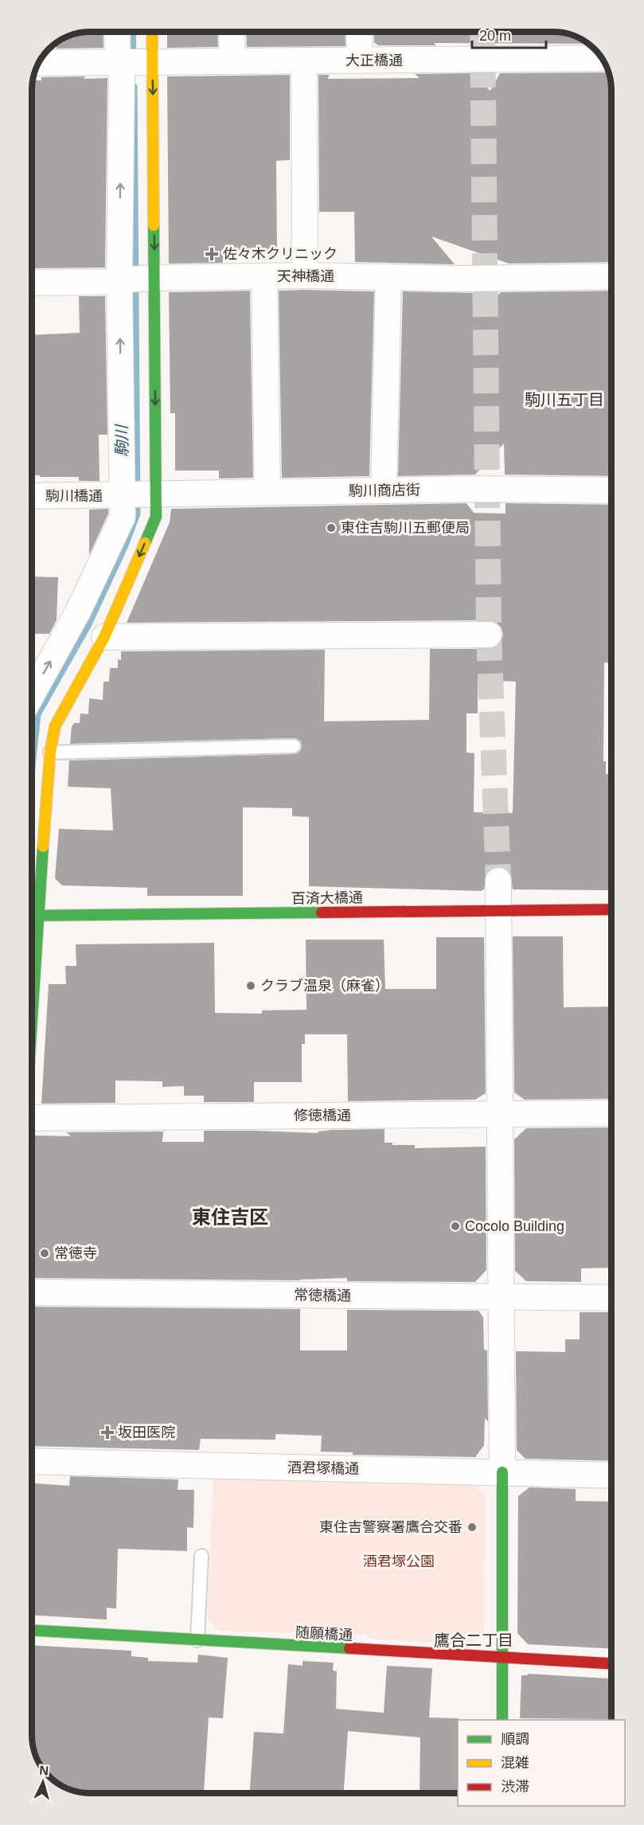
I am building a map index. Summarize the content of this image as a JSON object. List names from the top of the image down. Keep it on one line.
{"streets":{"street":["大正橋通","天神橋通","駒川商店街","駒川橋通","百済大橋通","修徳橋通","常徳橋通","酒君塚橋通","随願橋通"]},"crossings":[["駒川商店街","駒川橋通"]],"districts":["駒川五丁目","東住吉区","鷹合二丁目"],"water":["駒川"],"parks":["酒君塚公園"],"places":{"health":["佐々木クリニック","坂田医院"],"other":["東住吉駒川五郵便局","クラブ温泉（麻雀）","Cocolo Building","常徳寺","東住吉警察署鷹合交番"]},"legend":["順調","混雑","渋滞"],"scale_bar":"20 m","north":"top"}
